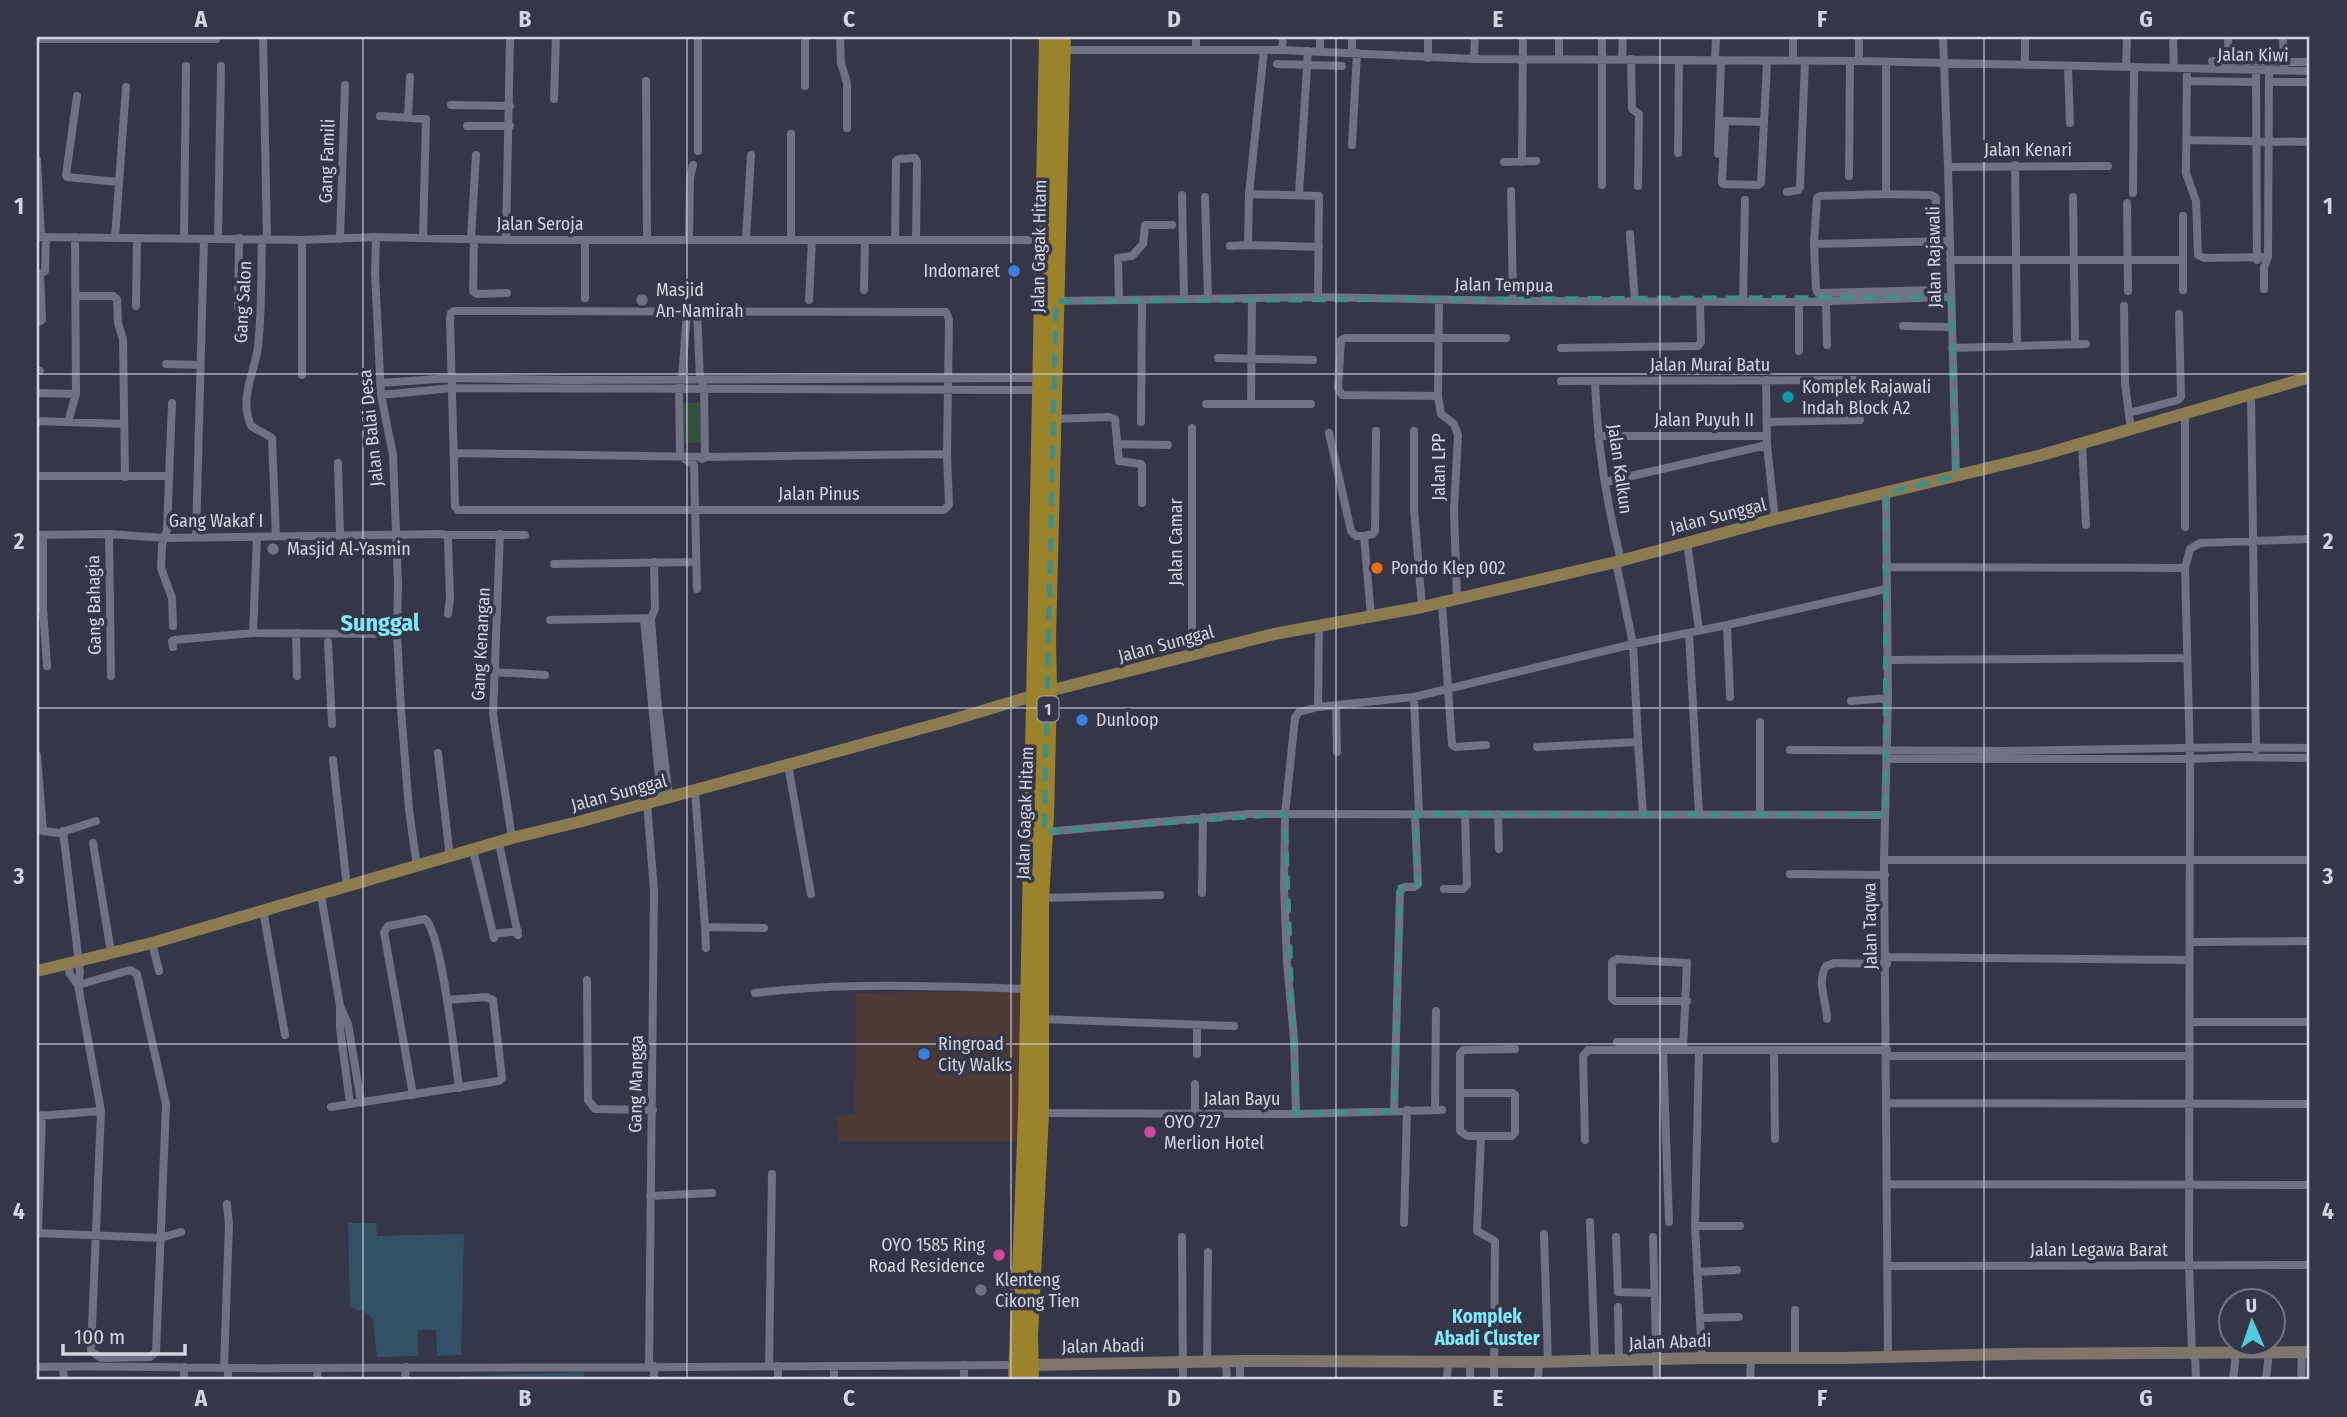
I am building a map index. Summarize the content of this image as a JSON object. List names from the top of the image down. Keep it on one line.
{"streets":{"highway":["Jalan Gagak Hitam","1"],"main road":["Jalan Sunggal"],"street":["Jalan Kiwi","Jalan Kenari","Gang Famili","Jalan Seroja","Jalan Rajawali","Jalan Tempua","Gang Salon","Jalan Murai Batu","Jalan Puyuh II","Jalan Balai Desa","Jalan LPP","Jalan Kalkun","Jalan Pinus","Gang Wakaf I","Jalan Camar","Gang Bahagia","Gang Kenangan","Jalan Taqwa","Gang Mangga","Jalan Bayu","Jalan Legawa Barat","Jalan Abadi"]},"crossings":[["Jalan Kiwi","Jalan Gagak Hitam"],["Jalan Kiwi","Jalan Rajawali"],["Jalan Kenari","Jalan Rajawali"],["Gang Famili","Jalan Seroja"],["Jalan Seroja","Jalan Gagak Hitam"],["Jalan Seroja","Gang Salon"],["Jalan Seroja","Jalan Balai Desa"],["Jalan Gagak Hitam","Jalan Tempua"],["Jalan Gagak Hitam","Jalan Sunggal"],["Jalan Gagak Hitam","Jalan Bayu"],["Jalan Gagak Hitam","Jalan Abadi"],["Jalan Rajawali","Jalan Tempua"],["Jalan Rajawali","Jalan Sunggal"],["Gang Salon","Gang Wakaf I"],["Jalan Murai Batu","Jalan Kalkun"],["Jalan Puyuh II","Jalan Kalkun"],["Jalan Balai Desa","Jalan Sunggal"],["Jalan Balai Desa","Gang Wakaf I"],["Jalan LPP","Jalan Sunggal"],["Jalan Kalkun","Jalan Sunggal"],["Jalan Sunggal","Jalan Camar"],["Jalan Sunggal","Gang Kenangan"],["Jalan Sunggal","Jalan Taqwa"],["Jalan Sunggal","Gang Mangga"],["Gang Wakaf I","Gang Bahagia"],["Gang Wakaf I","Gang Kenangan"],["Jalan Taqwa","Jalan Legawa Barat"],["Jalan Taqwa","Jalan Abadi"]],"districts":["Sunggal","Komplek Abadi Cluster"],"places":["Indomaret","Masjid An-Namirah","Komplek Rajawali Indah Block A2","Masjid Al-Yasmin","Pondo Klep 002","Dunloop","Ringroad City Walks","OYO 727 Merlion Hotel","OYO 1585 Ring Road Residence","Klenteng Cikong Tien"],"scale_bar":"100 m","north":"top","grid":{"columns":["A","B","C","D","E","F","G"],"rows":["1","2","3","4"]}}
